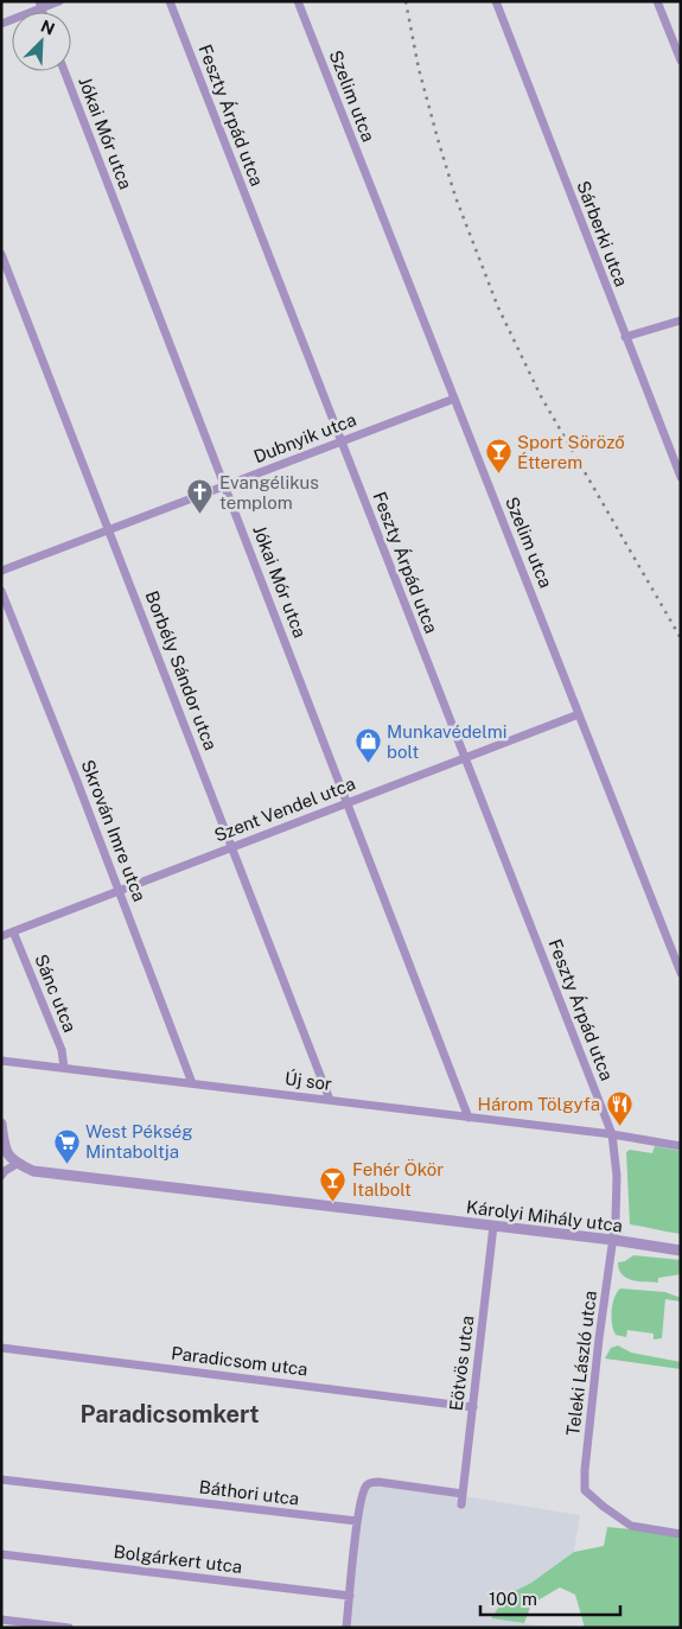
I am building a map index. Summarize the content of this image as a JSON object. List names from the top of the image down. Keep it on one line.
{"streets":{"street":["Szelim utca","Feszty Árpád utca","Jókai Mór utca","Sárberki utca","Dubnyik utca","Borbély Sándor utca","Szent Vendel utca","Skrován Imre utca","Sánc utca","Új sor","Károlyi Mihály utca","Paradicsom utca","Eötvös utca","Teleki László utca","Báthori utca","Bolgárkert utca"]},"crossings":[["Szelim utca","Dubnyik utca"],["Szelim utca","Szent Vendel utca"],["Feszty Árpád utca","Dubnyik utca"],["Feszty Árpád utca","Szent Vendel utca"],["Feszty Árpád utca","Új sor"],["Feszty Árpád utca","Károlyi Mihály utca"],["Feszty Árpád utca","Teleki László utca"],["Jókai Mór utca","Dubnyik utca"],["Jókai Mór utca","Szent Vendel utca"],["Jókai Mór utca","Új sor"],["Dubnyik utca","Borbély Sándor utca"],["Borbély Sándor utca","Szent Vendel utca"],["Borbély Sándor utca","Új sor"],["Szent Vendel utca","Skrován Imre utca"],["Szent Vendel utca","Sánc utca"],["Skrován Imre utca","Új sor"],["Sánc utca","Új sor"],["Károlyi Mihály utca","Eötvös utca"],["Károlyi Mihály utca","Teleki László utca"],["Paradicsom utca","Eötvös utca"]],"districts":["Paradicsomkert"],"places":{"bar":["Sport Söröző Étterem","Fehér Ökör Italbolt"],"church":["Evangélikus templom"],"shop":["Munkavédelmi bolt"],"restaurant":["Három Tölgyfa"],"supermarket":["West Pékség Mintaboltja"]},"scale_bar":"100 m","north":"top right"}
